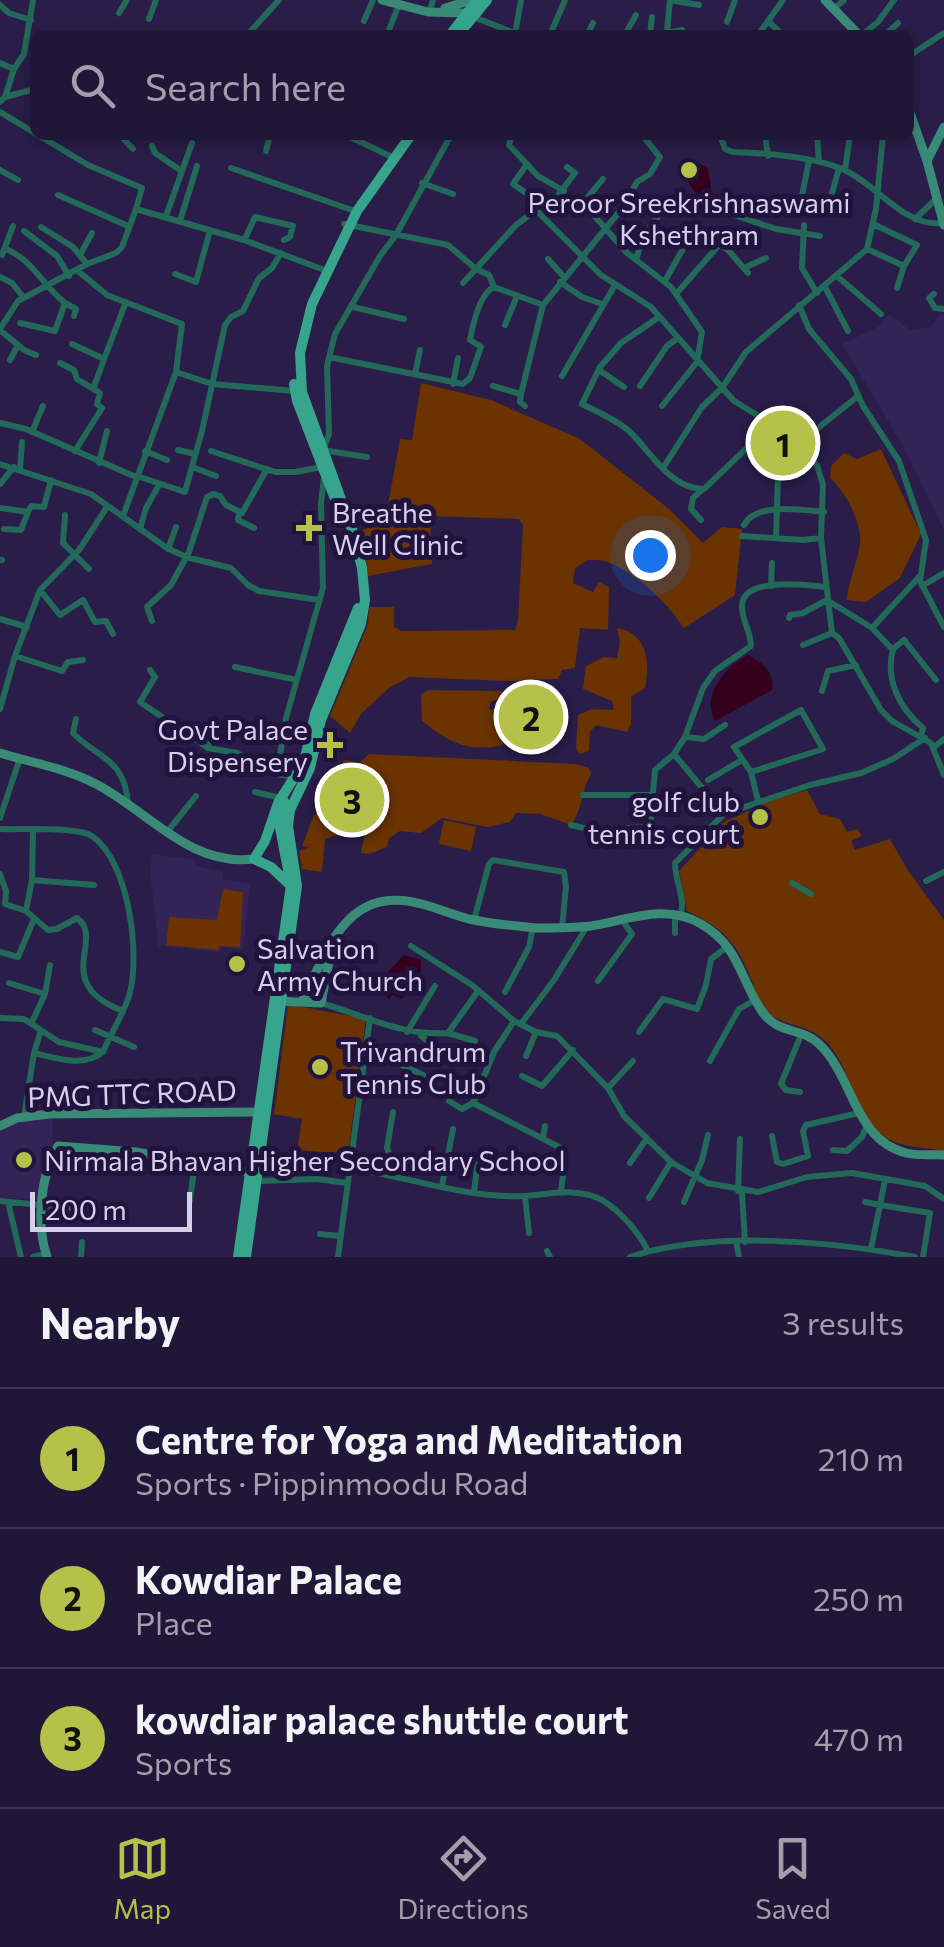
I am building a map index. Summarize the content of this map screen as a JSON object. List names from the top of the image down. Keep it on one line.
{"streets":{"street":["PMG TTC ROAD"]},"places":{"other":["Peroor Sreekrishnaswami Kshethram","golf club tennis court","Salvation Army Church","Trivandrum Tennis Club","Nirmala Bhavan Higher Secondary School"],"health":["Breathe Well Clinic","Govt Palace Dispensery"]},"scale_bar":"200 m","page":{"search":"Search here","pins":["1","2","3"],"scale":"200 m","heading":["Nearby","3 results"],"list":[{"mark":"1","name":"Centre for Yoga and Meditation","note":"Sports · Pippinmoodu Road","value":"210 m"},{"mark":"2","name":"Kowdiar Palace","note":"Place","value":"250 m"},{"mark":"3","name":"kowdiar palace shuttle court","note":"Sports","value":"470 m"}],"nav":["Map","Directions","Saved"]}}
